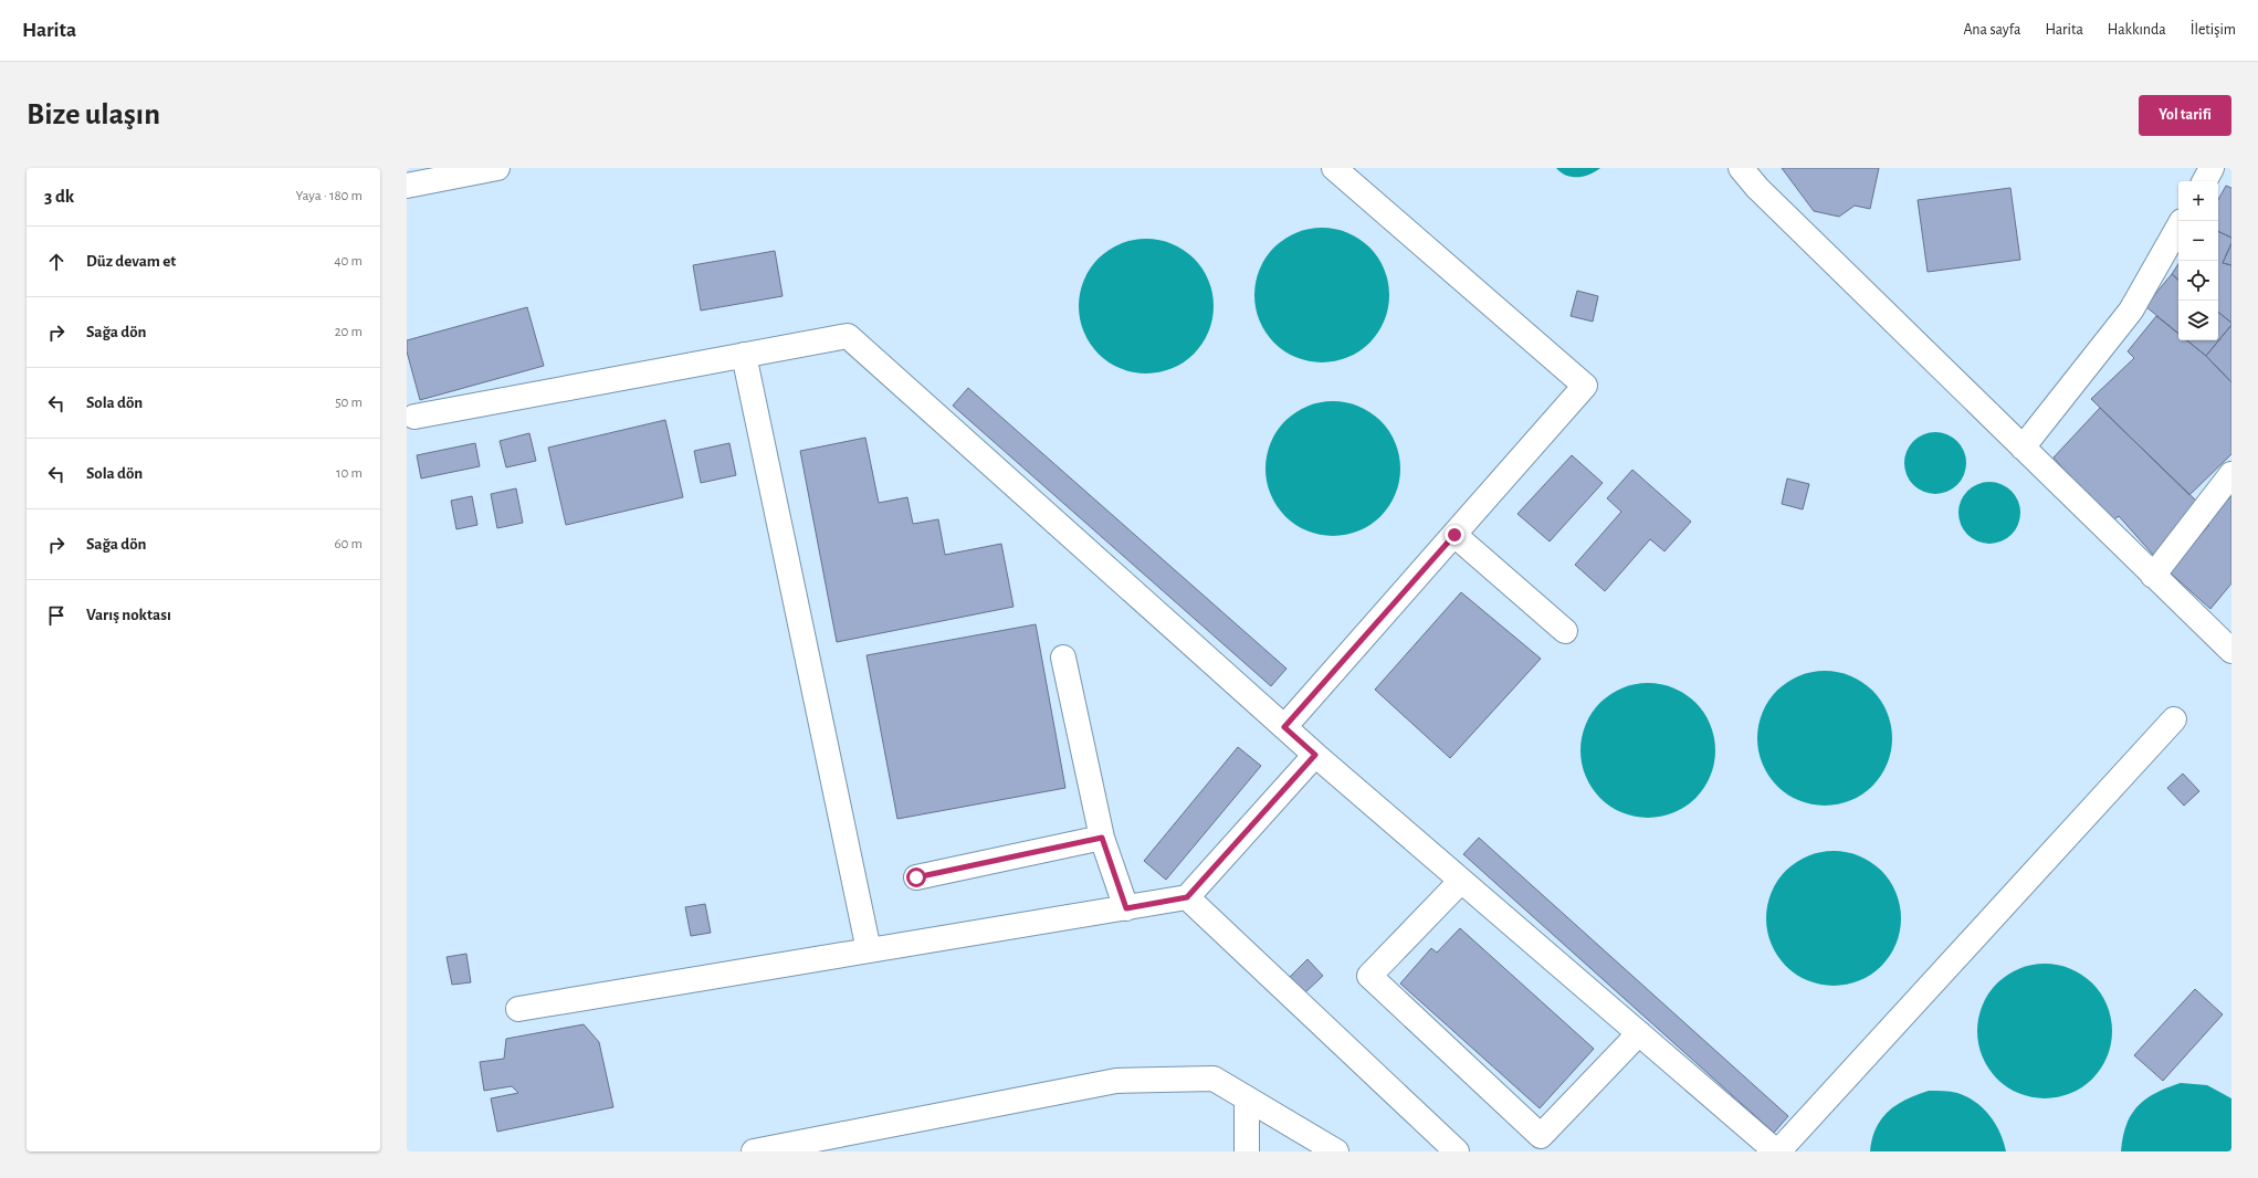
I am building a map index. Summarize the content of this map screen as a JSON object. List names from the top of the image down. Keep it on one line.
{"page":{"header":"Harita","nav":["Ana sayfa","Harita","Hakkında","İletişim"],"buttons":"Yol tarifi","title":"Bize ulaşın","heading":["3 dk","Yaya · 180 m"],"map_buttons":["+","−"],"list":[["Düz devam et","40 m"],["Sağa dön","20 m"],["Sola dön","50 m"],["Sola dön","10 m"],["Sağa dön","60 m"],"Varış noktası"]}}
